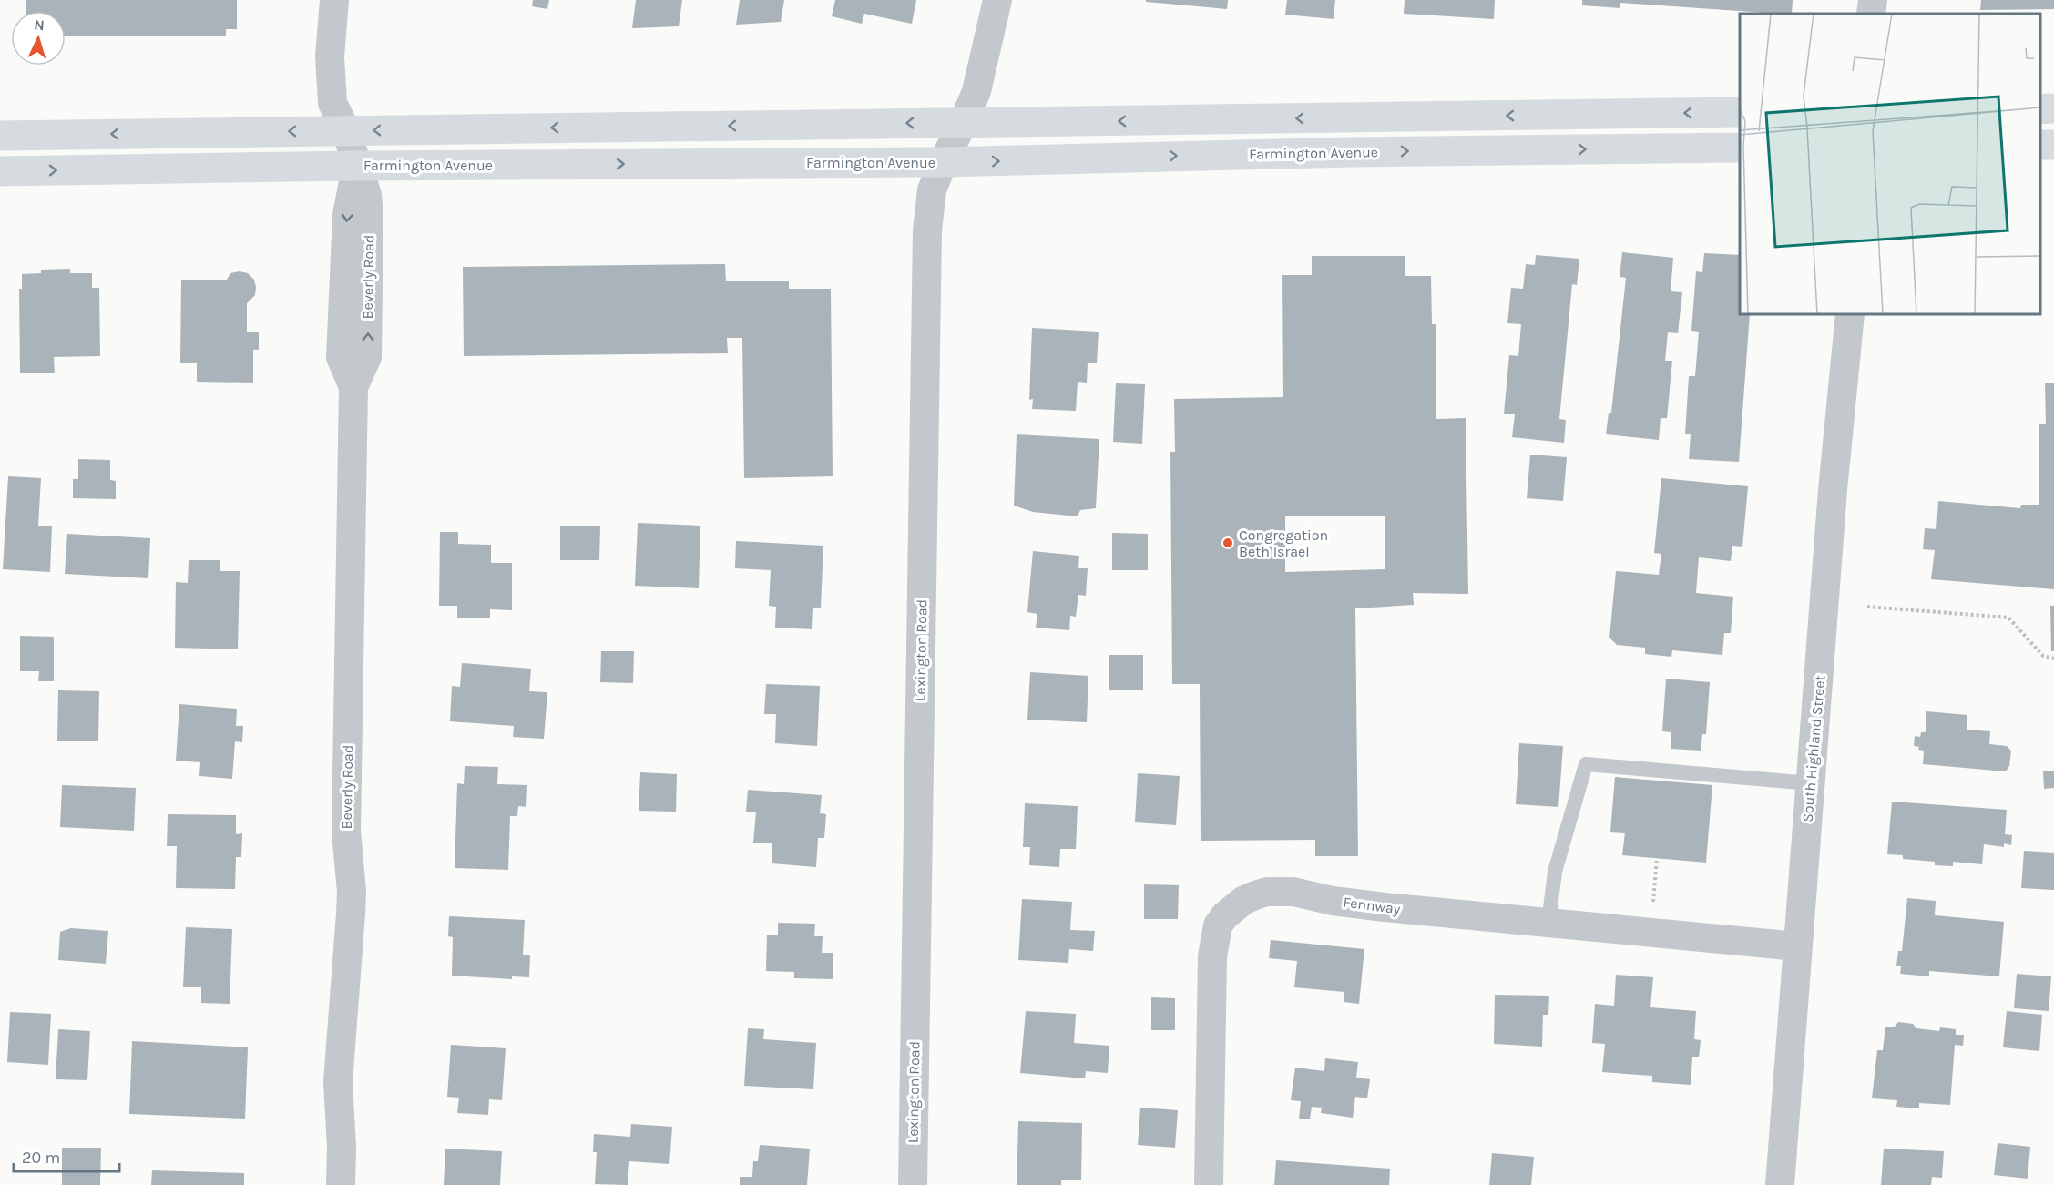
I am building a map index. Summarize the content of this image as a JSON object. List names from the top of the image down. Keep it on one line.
{"streets":{"main road":["Farmington Avenue"],"street":["Beverly Road","Lexington Road","South Highland Street","Fennway"]},"crossings":[["Farmington Avenue","Beverly Road"],["Farmington Avenue","Lexington Road"],["South Highland Street","Fennway"]],"places":["Congregation Beth Israel"],"scale_bar":"20 m","north":"top"}
